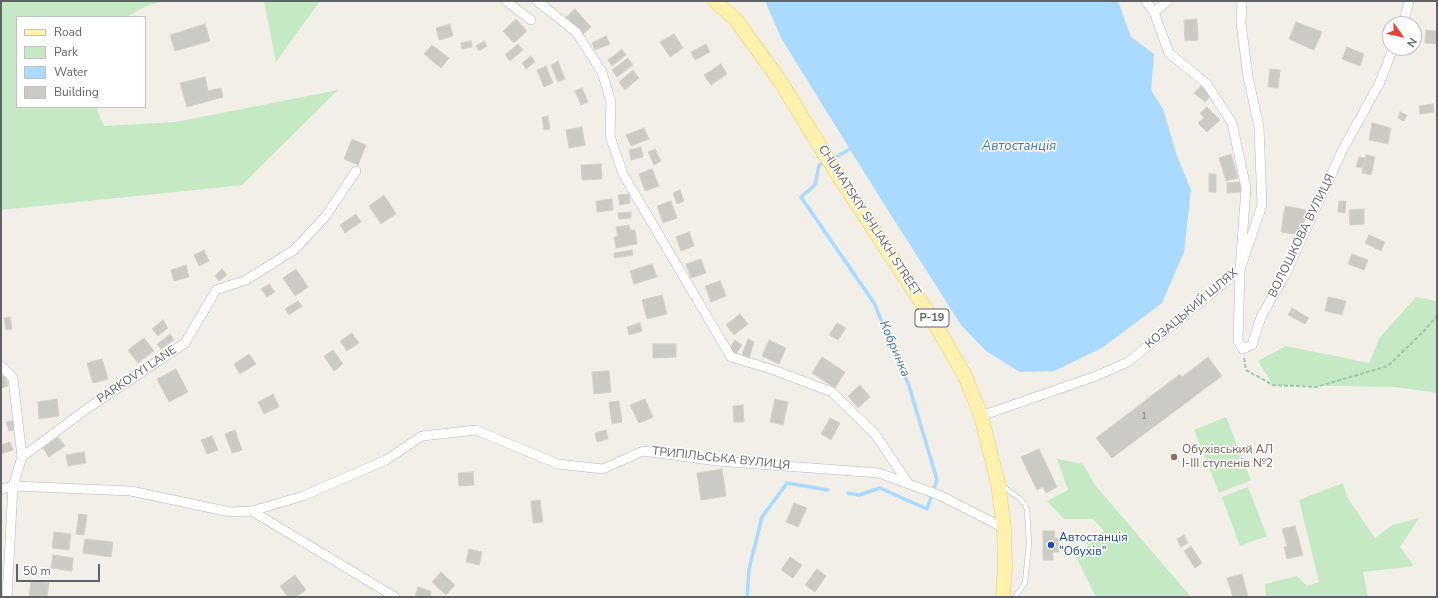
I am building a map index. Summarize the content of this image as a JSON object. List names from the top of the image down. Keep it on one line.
{"streets":{"main road":["CHUMATSKIY SHLIAKH STREET","Р-19"],"street":["ВОЛОШКОВА ВУЛИЦЯ","КОЗАЦЬКИЙ ШЛЯХ","PARKOVYI LANE","ТРИПІЛЬСЬКА ВУЛИЦЯ"]},"crossings":[["CHUMATSKIY SHLIAKH STREET","КОЗАЦЬКИЙ ШЛЯХ"],["CHUMATSKIY SHLIAKH STREET","Р-19"],["Р-19","ТРИПІЛЬСЬКА ВУЛИЦЯ"]],"water":["Автостанція","Кобринка"],"places":["Обухівський АЛ І-ІІІ ступенів №2","Автостанція \"Обухів\""],"house_numbers":["1"],"legend":["Road","Park","Water","Building"],"scale_bar":"50 m","north":"bottom right"}
